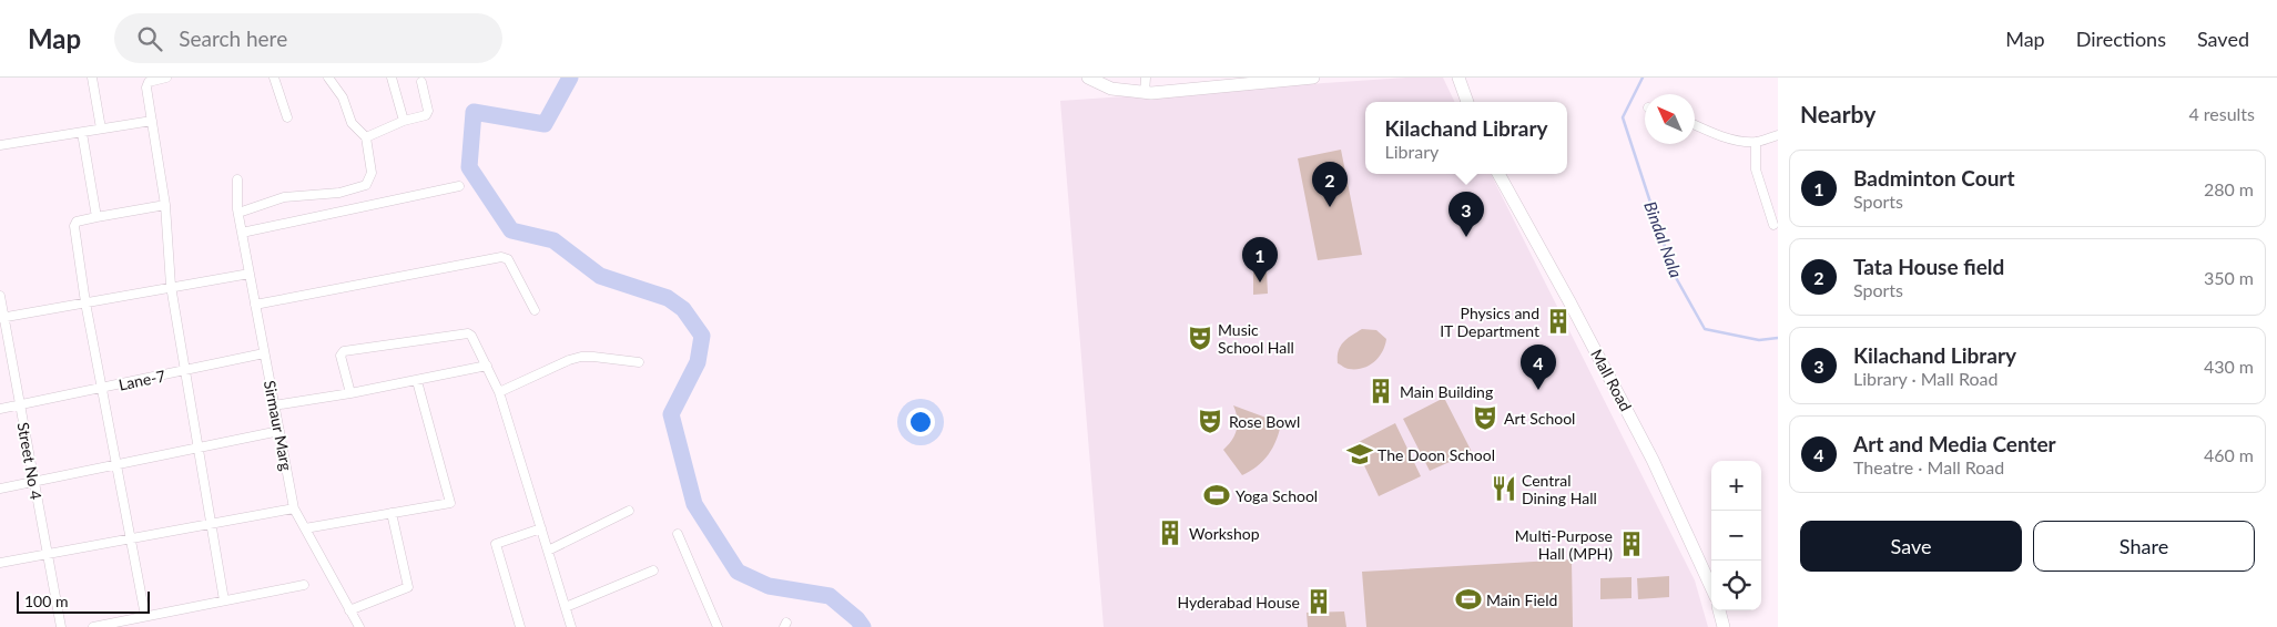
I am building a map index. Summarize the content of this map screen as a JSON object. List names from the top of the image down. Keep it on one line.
{"streets":{"street":["Lane-7","Mall Road","Sirmaur Marg","Street No 4"]},"crossings":[["Lane-7","Sirmaur Marg"],["Lane-7","Street No 4"]],"water":["Bindal Nala"],"places":{"building":["Physics and IT Department","Main Building","Workshop","Multi-Purpose Hall (MPH)","Hyderabad House"],"theatre":["Music School Hall","Art School","Rose Bowl"],"school or university":["The Doon School"],"restaurant":["Central Dining Hall"],"sports":["Yoga School","Main Field"]},"scale_bar":"100 m","north":"top left","page":{"header":"Map","search":"Search here","nav":["Map","Directions","Saved"],"heading":["Nearby","4 results"],"popup":["Kilachand Library","Library"],"list":[{"mark":"1","name":"Badminton Court","note":"Sports","value":"280 m"},{"mark":"2","name":"Tata House field","note":"Sports","value":"350 m"},{"mark":"3","name":"Kilachand Library","note":"Library · Mall Road","value":"430 m"},{"mark":"4","name":"Art and Media Center","note":"Theatre · Mall Road","value":"460 m"}],"pins":["2","3","1","4"],"map_buttons":["+","−"],"buttons":["Save","Share"],"scale":"100 m"}}
